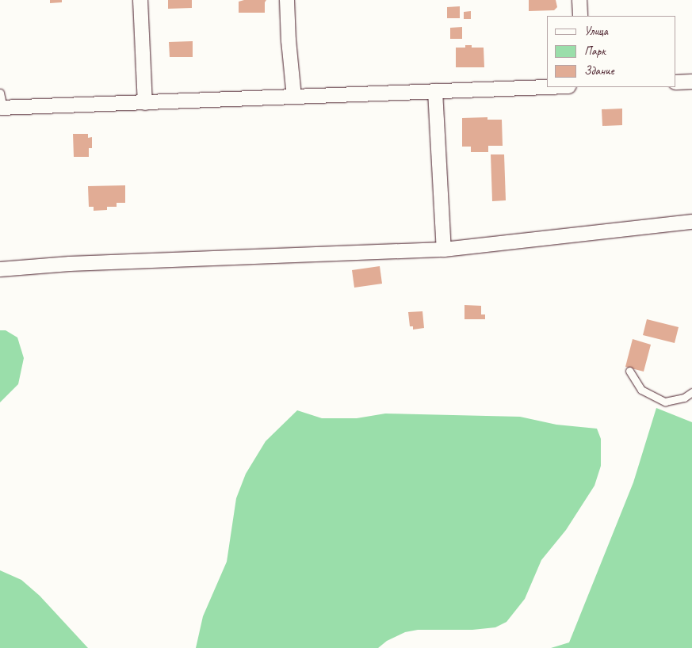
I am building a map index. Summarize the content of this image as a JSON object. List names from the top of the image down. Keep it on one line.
{"legend":["Улица","Парк","Здание"]}
